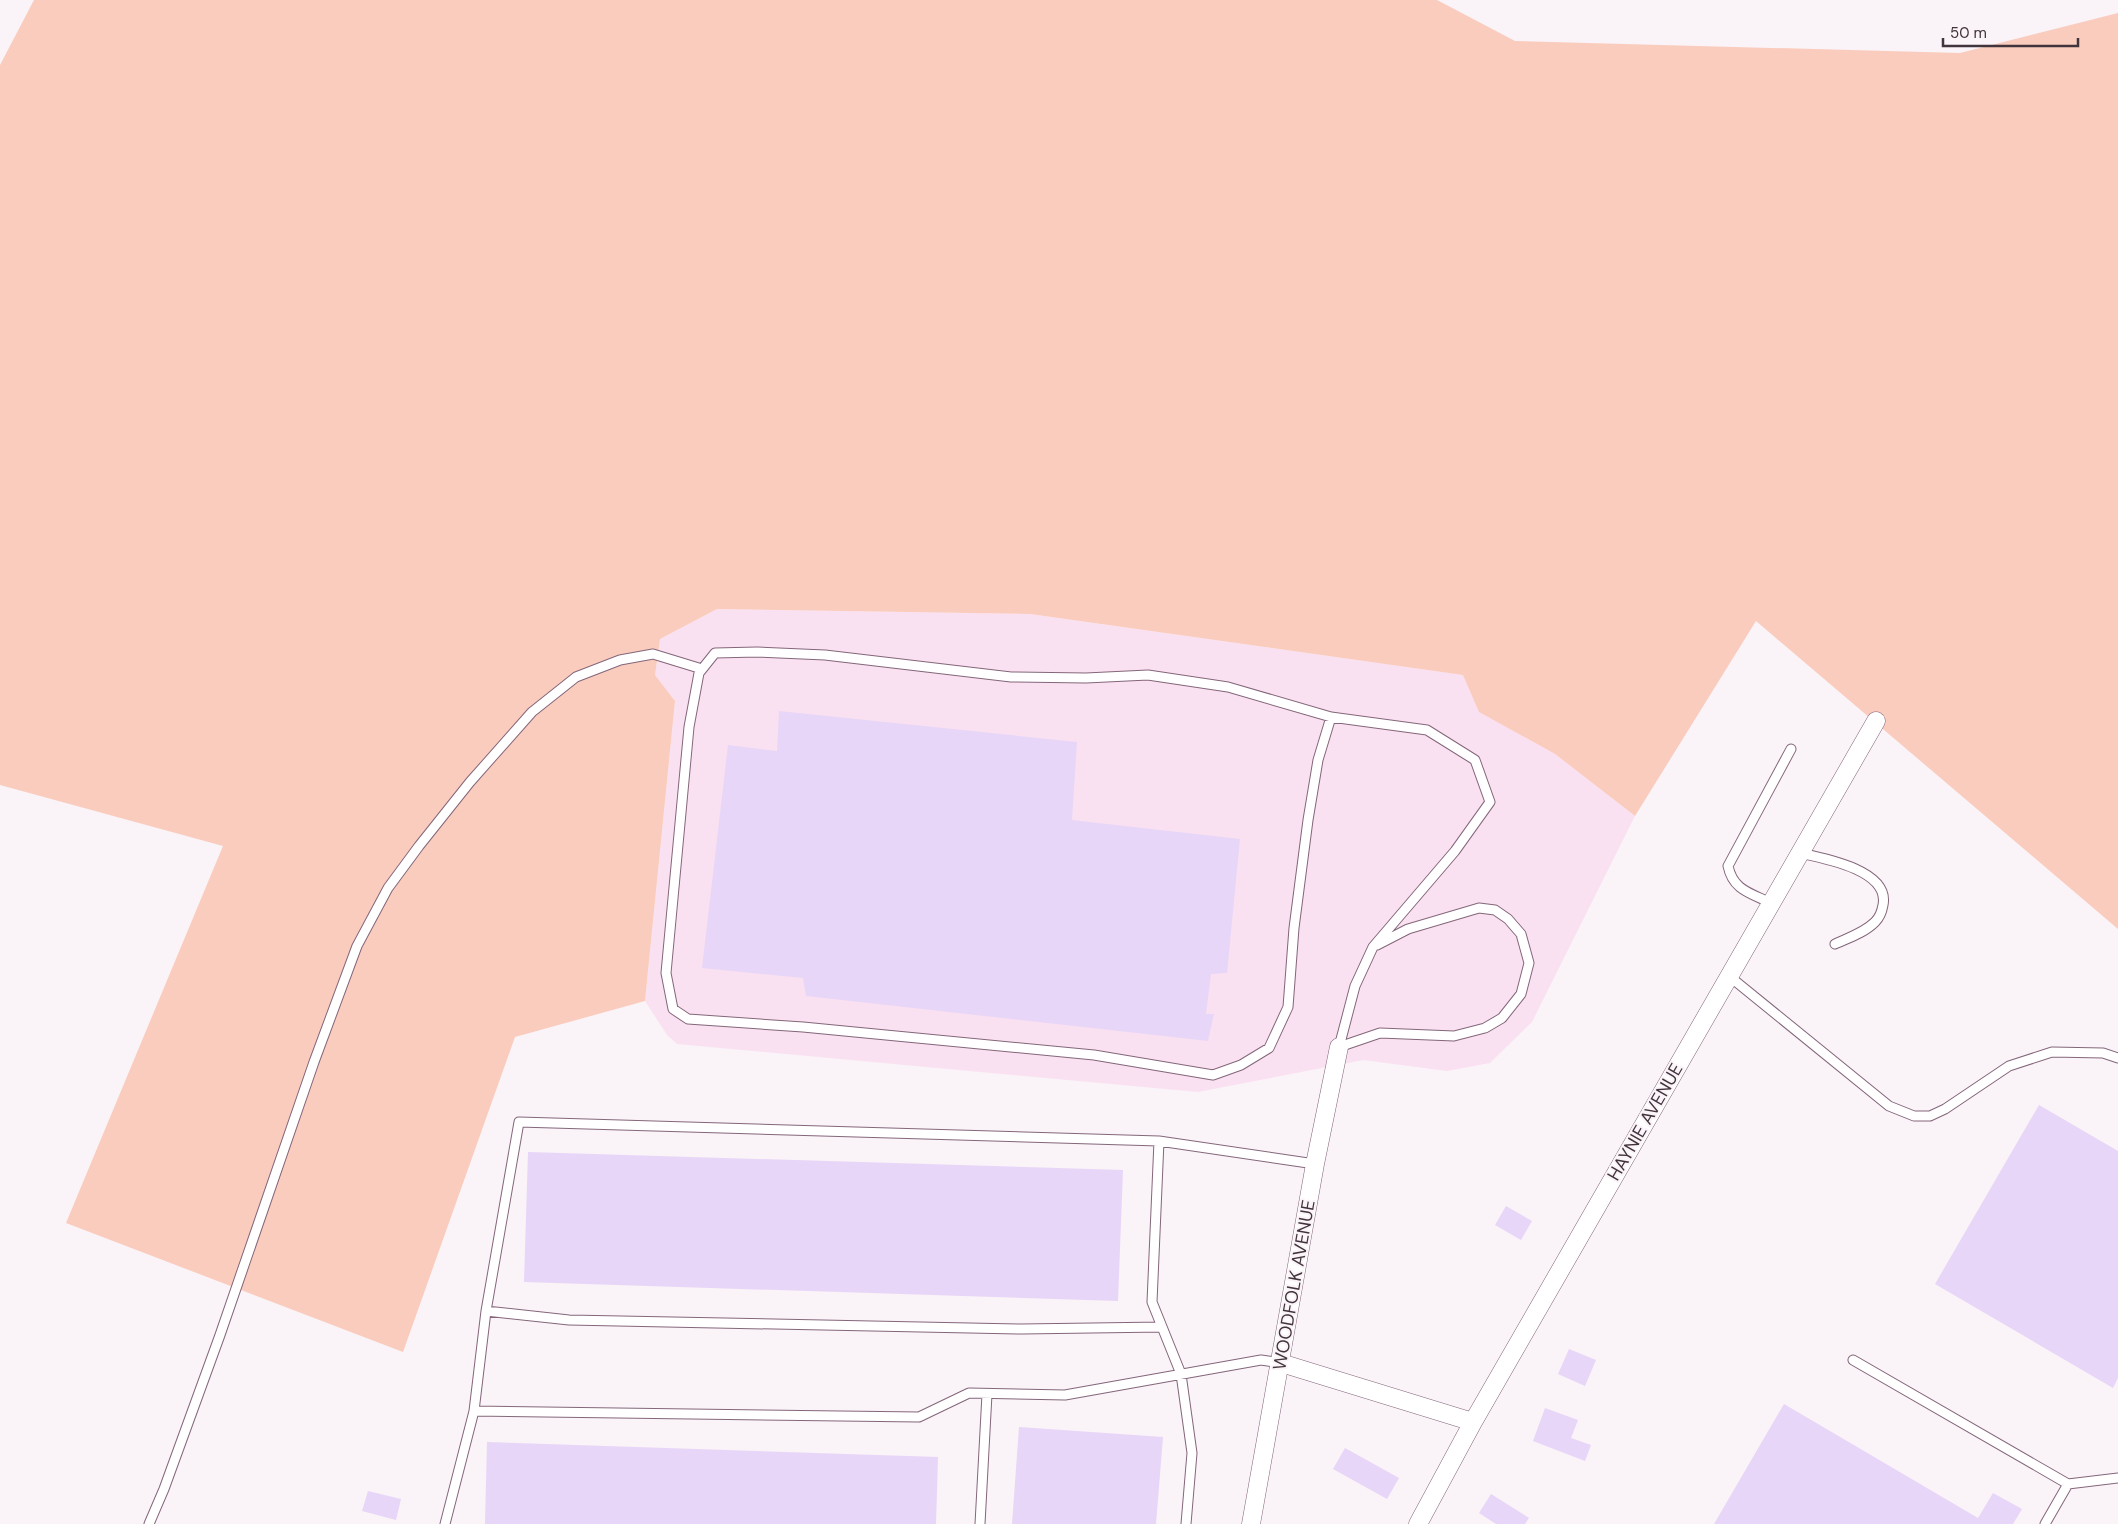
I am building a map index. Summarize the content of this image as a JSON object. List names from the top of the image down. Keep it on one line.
{"streets":{"street":["HAYNIE AVENUE","WOODFOLK AVENUE"]},"scale_bar":"50 m"}
